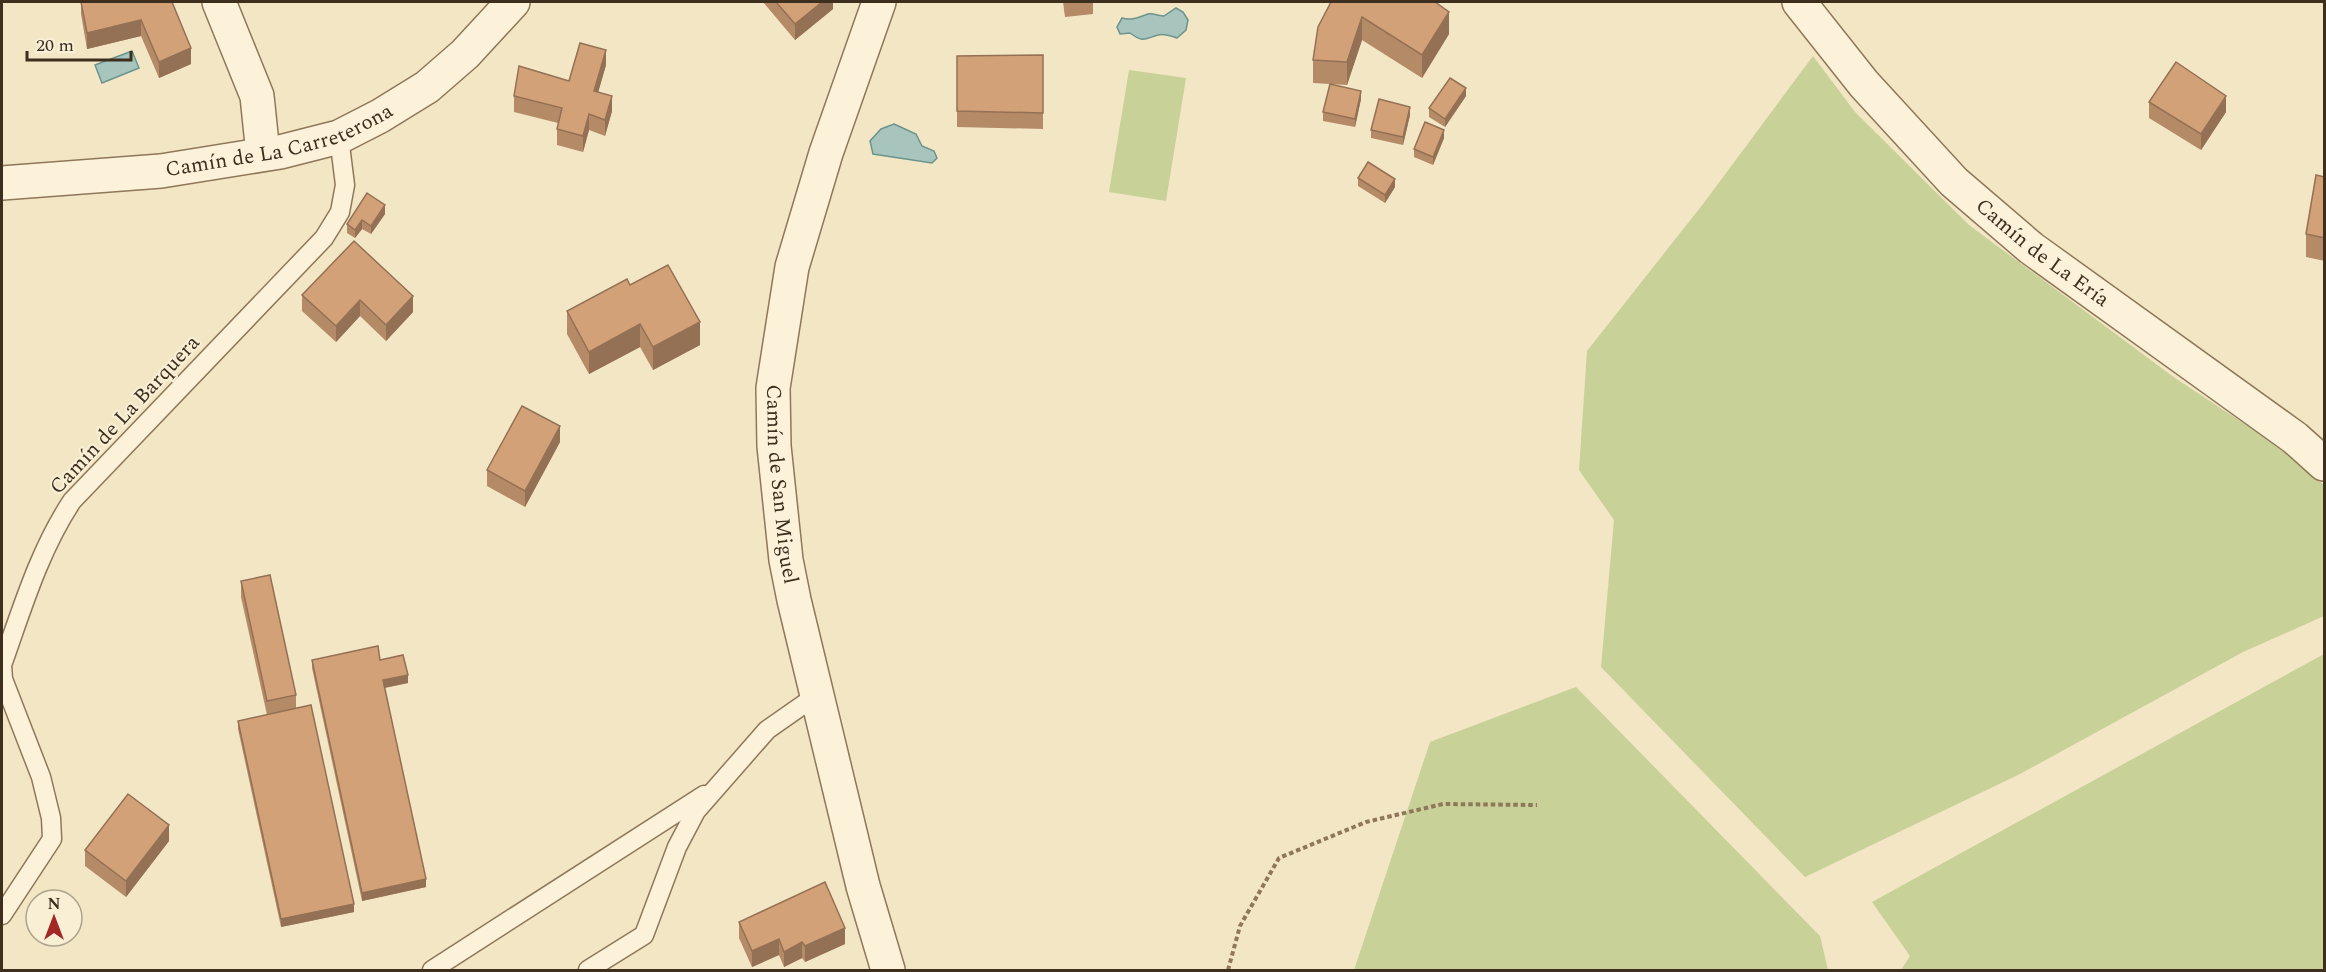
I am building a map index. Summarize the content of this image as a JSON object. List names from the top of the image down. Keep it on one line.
{"streets":{"street":["Camín de La Carreterona","Camín de La Ería","Camín de San Miguel"],"lane":["Camín de La Barquera"]},"crossings":[["Camín de La Carreterona","Camín de La Barquera"]],"scale_bar":"20 m","north":"top"}
